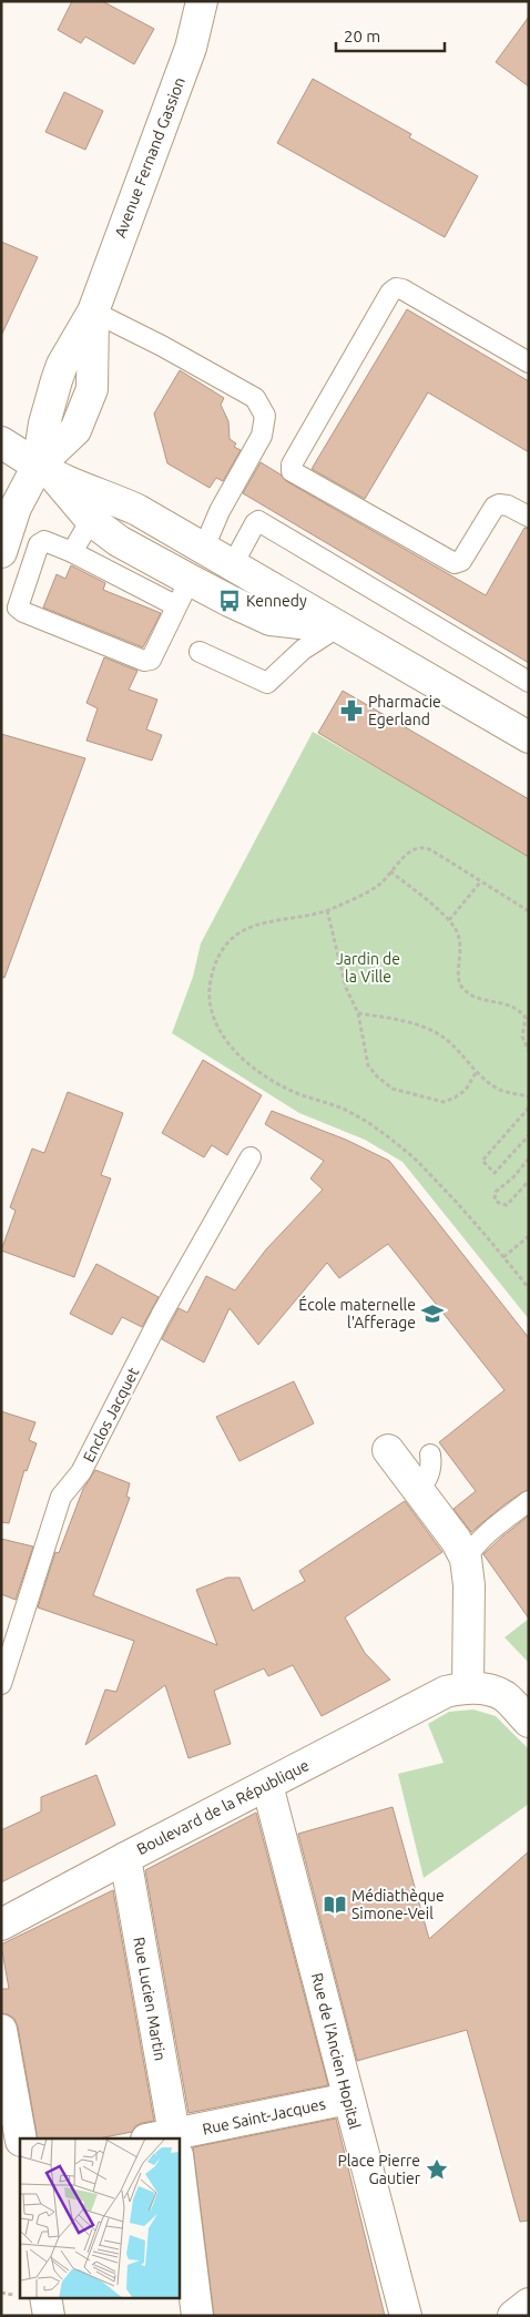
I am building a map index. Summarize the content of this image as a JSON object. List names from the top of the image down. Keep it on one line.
{"streets":{"street":["Avenue Fernand Gassion","Boulevard de la République","Rue Lucien Martin","Rue de l'Ancien Hopital","Rue Saint-Jacques"],"lane":["Enclos Jacquet"]},"crossings":[["Boulevard de la République","Rue Lucien Martin"],["Boulevard de la République","Rue de l'Ancien Hopital"],["Rue de l'Ancien Hopital","Rue Saint-Jacques"]],"parks":["Jardin de la Ville"],"places":{"bus stop":["Kennedy"],"pharmacy":["Pharmacie Egerland"],"school or university":["École maternelle l'Afferage"],"library":["Médiathèque Simone-Veil"],"place":["Place Pierre Gautier"]},"scale_bar":"20 m"}
